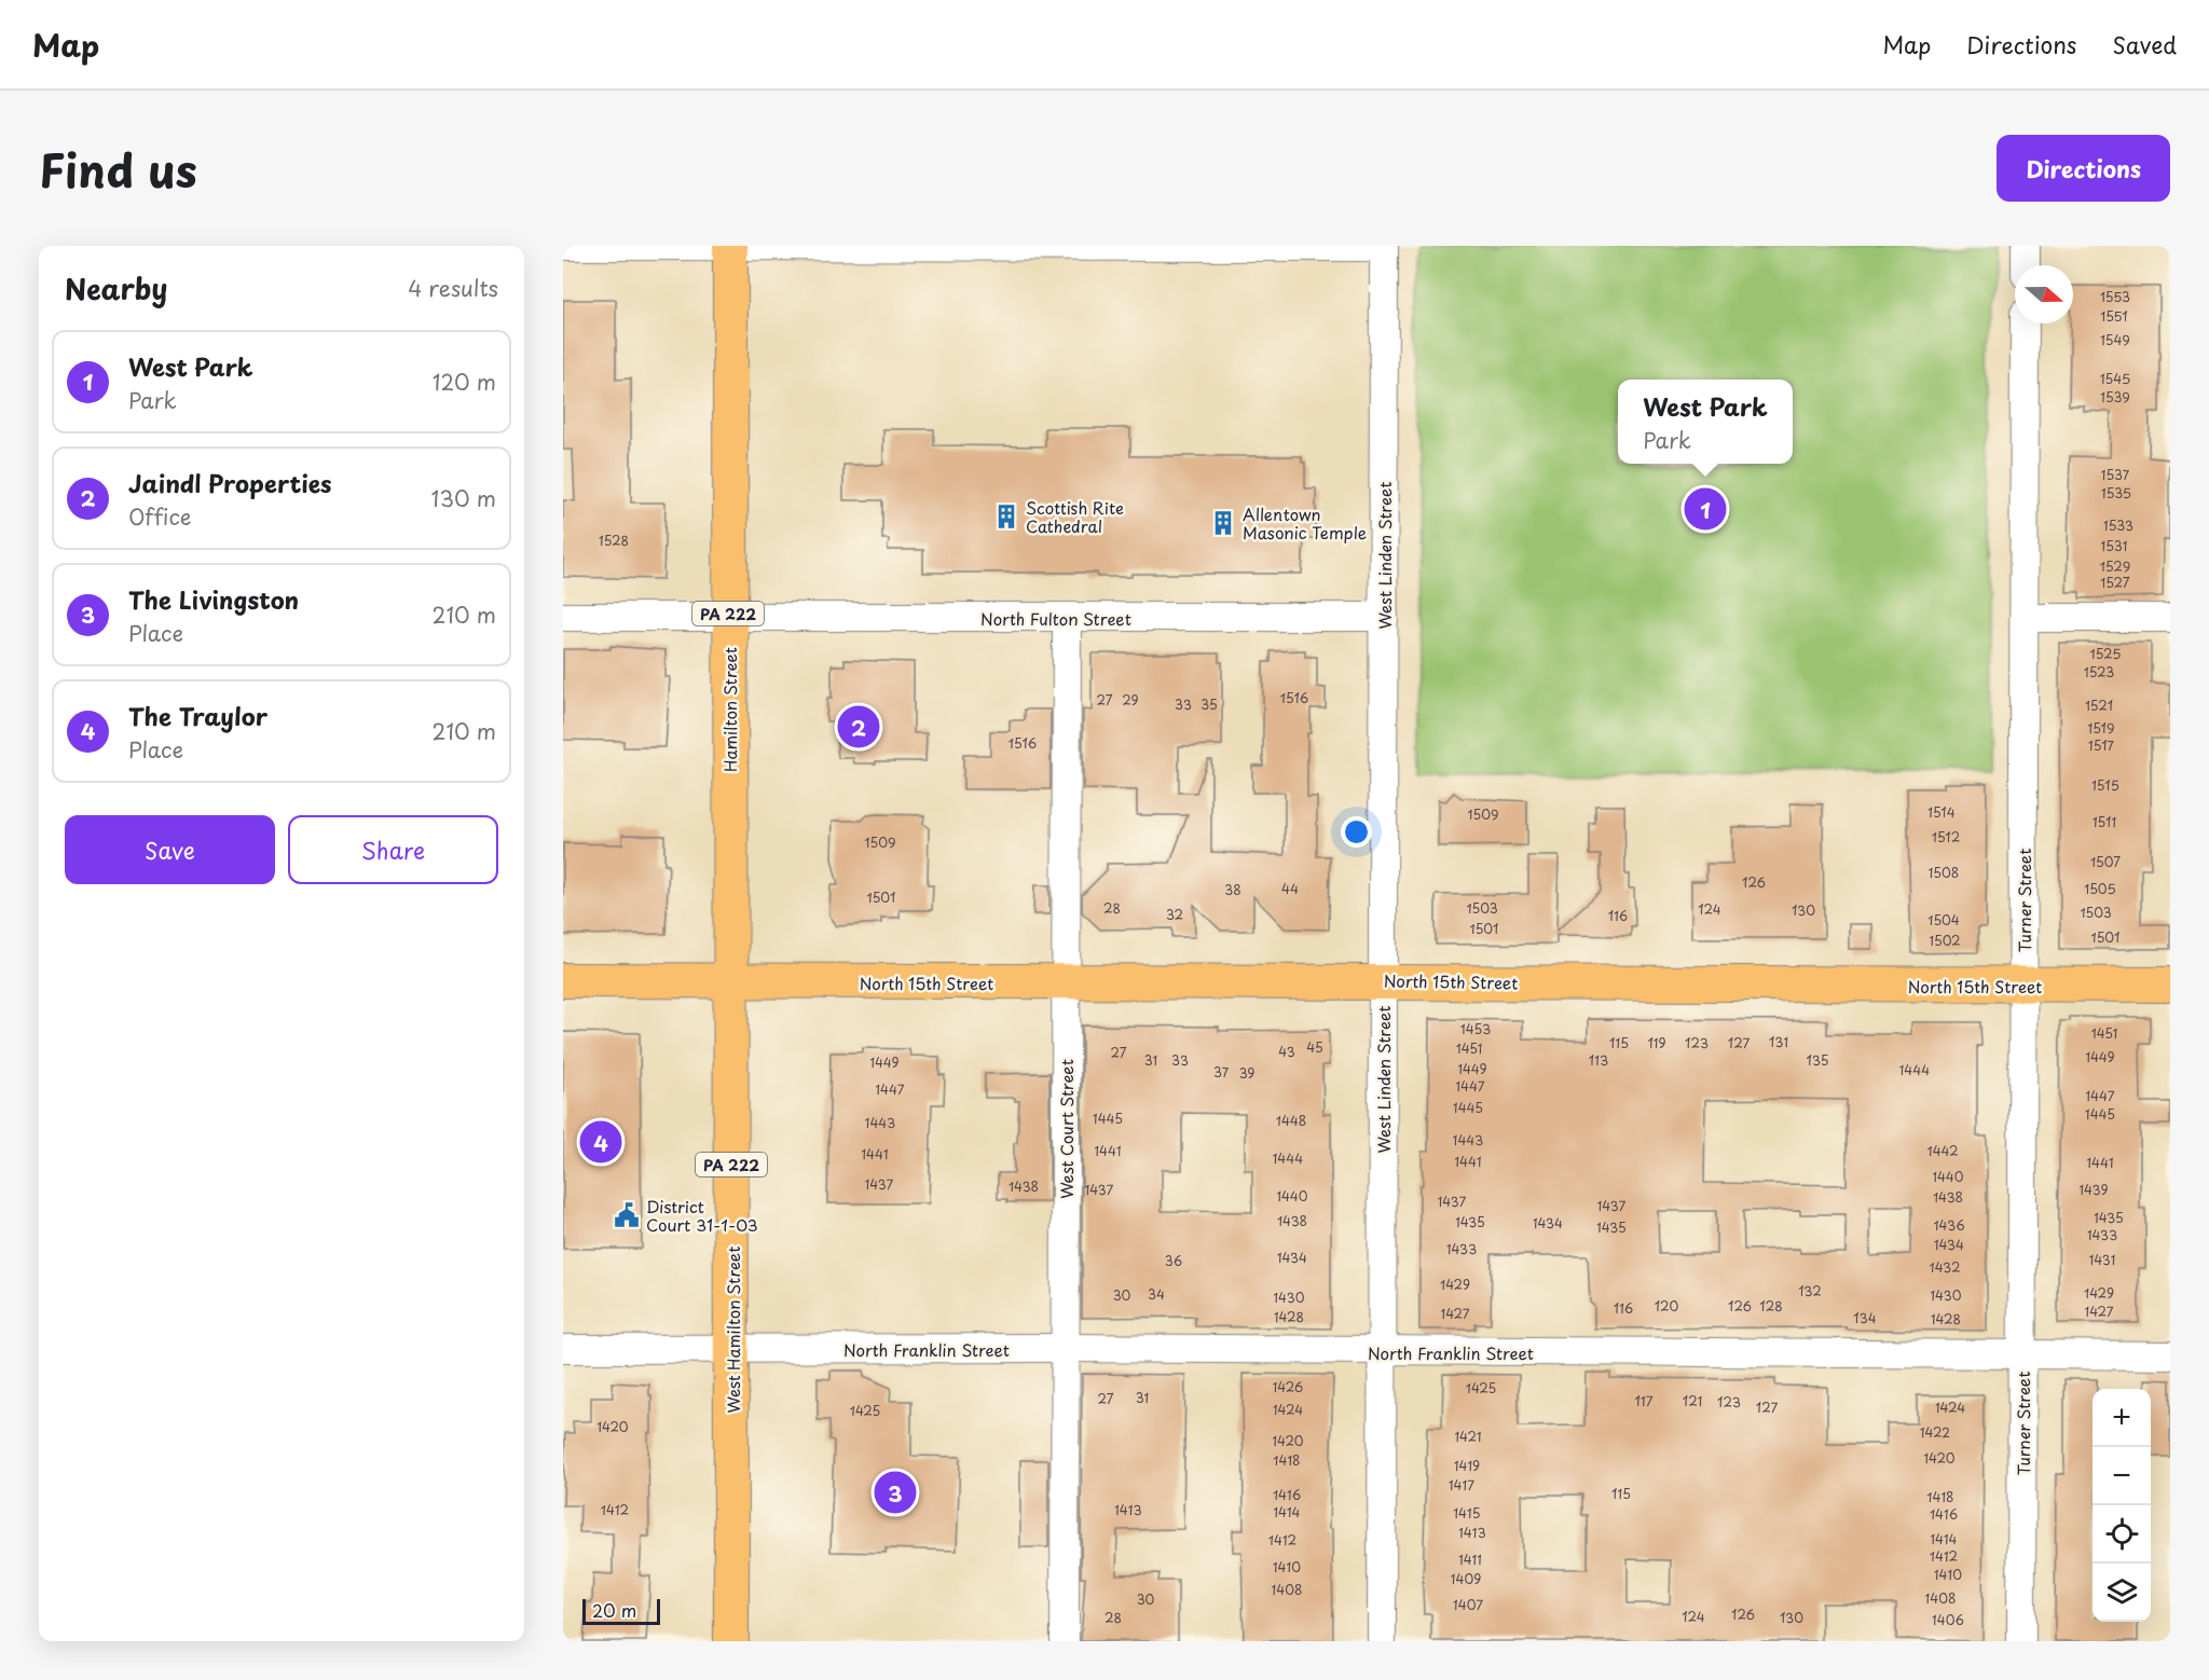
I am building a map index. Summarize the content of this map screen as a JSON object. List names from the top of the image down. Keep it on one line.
{"streets":{"main road":["PA 222","Hamilton Street","North 15th Street","West Hamilton Street"],"street":["West Linden Street","North Fulton Street","Turner Street","West Court Street","North Franklin Street"]},"crossings":[["West Linden Street","North Fulton Street"],["West Linden Street","North 15th Street"],["West Linden Street","North Franklin Street"],["North Fulton Street","Hamilton Street"],["North Fulton Street","West Court Street"],["Hamilton Street","North 15th Street"],["Hamilton Street","West Hamilton Street"],["Turner Street","North 15th Street"],["Turner Street","North Franklin Street"],["North 15th Street","West Court Street"],["North 15th Street","West Hamilton Street"],["West Court Street","North Franklin Street"],["West Hamilton Street","North Franklin Street"]],"places":{"building":["Scottish Rite Cathedral","Allentown Masonic Temple"],"public building":["District Court 31-1-03"]},"house_numbers":["1553","1551","1549","1545","1539","1537","1535","1533","1528","1531","1529","1527","1525","1523","1516","27","29","33","35","1521","1519","1516","1517","1515","1514","1509","1511","1512","1509","1507","1508","126","44","1505","38","1501","28","1503","124","130","1503","32","116","1504","1501","1501","1502","1453","1451","131","115","119","123","127","45","1451","43","27","1449","31","33","113","135","1449","1449","1444","37","39","1447","1447","1447","1445","1445","1445","1448","1443","1443","1441","1442","1441","1444","1441","1441","1440","1437","1438","1437","1439","1440","1438","1437","1437","1435","1438","1435","1434","1436","1435","1433","1434","1433","1434","1431","36","1432","1429","132","1429","34","30","1430","1430","120","126","128","116","1427","1427","1428","134","1428","1426","1425","31","27","117","121","123","127","1424","1424","1425","1420","1422","1421","1420","1420","1418","1419","1417","115","1416","1418","1412","1413","1414","1415","1416","1413","1414","1412","1412","1411","1410","1410","1409","1408","1408","30","1407","126","124","28","130","1406"],"scale_bar":"20 m","north":"right","page":{"header":"Map","nav":["Map","Directions","Saved"],"title":"Find us","buttons":["Directions",["Save","Share"]],"heading":["Nearby","4 results"],"list":[{"mark":"1","name":"West Park","note":"Park","value":"120 m"},{"mark":"2","name":"Jaindl Properties","note":"Office","value":"130 m"},{"mark":"3","name":"The Livingston","note":"Place","value":"210 m"},{"mark":"4","name":"The Traylor","note":"Place","value":"210 m"}],"popup":["West Park","Park"],"pins":["1","2","4","3"],"map_buttons":["+","−"],"scale":"20 m"}}
